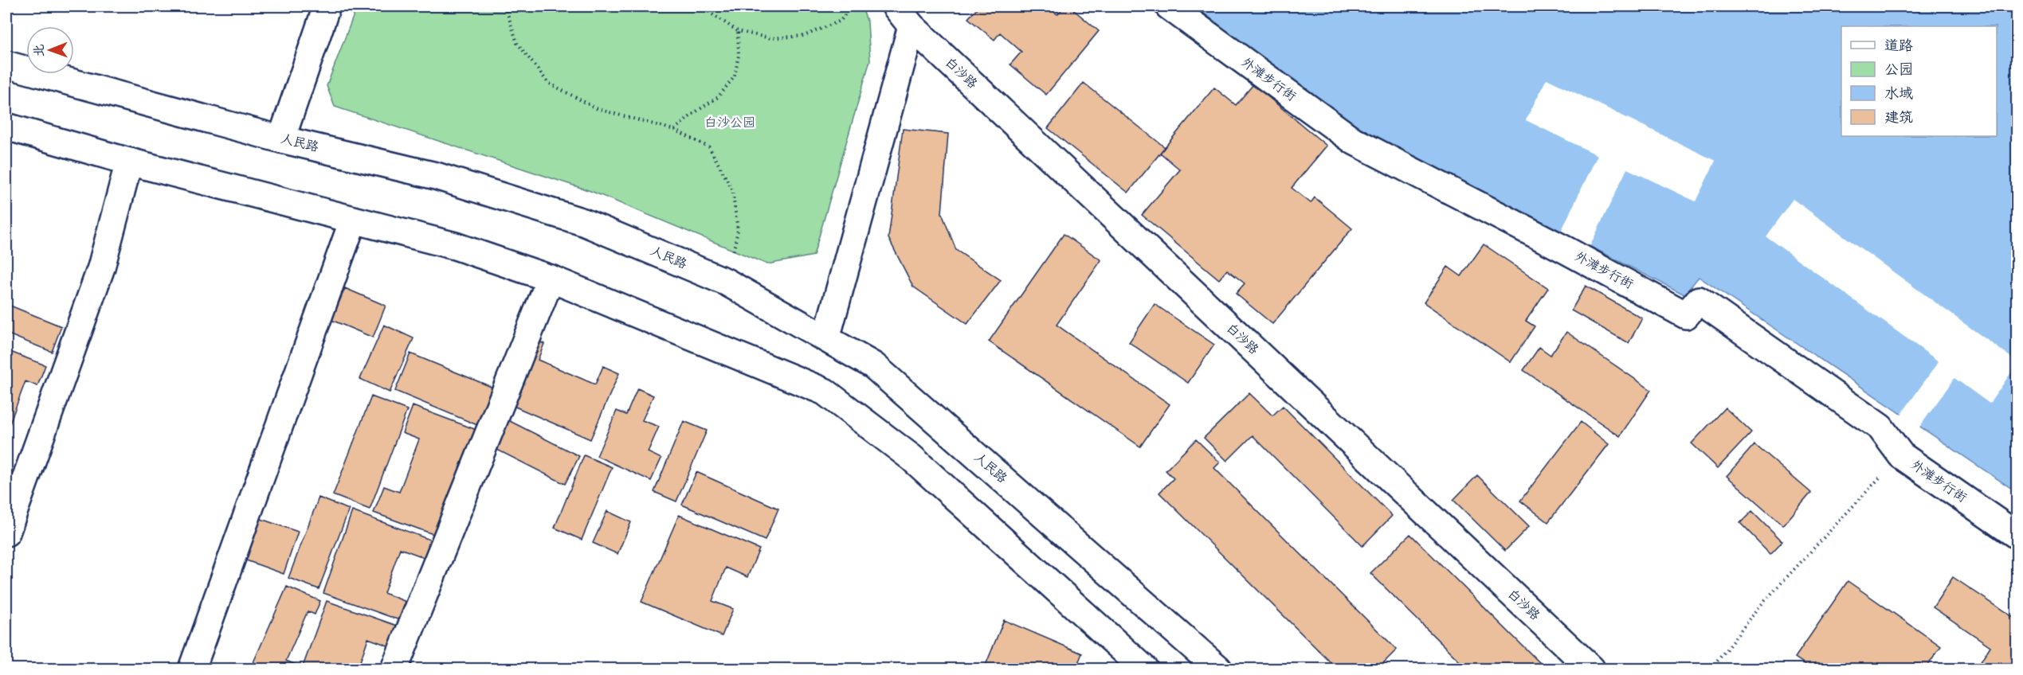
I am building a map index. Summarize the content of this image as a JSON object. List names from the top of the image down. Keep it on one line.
{"streets":{"street":["白沙路","外滩步行街","人民路"]},"parks":["白沙公园"],"legend":["道路","公园","水域","建筑"],"north":"left"}
